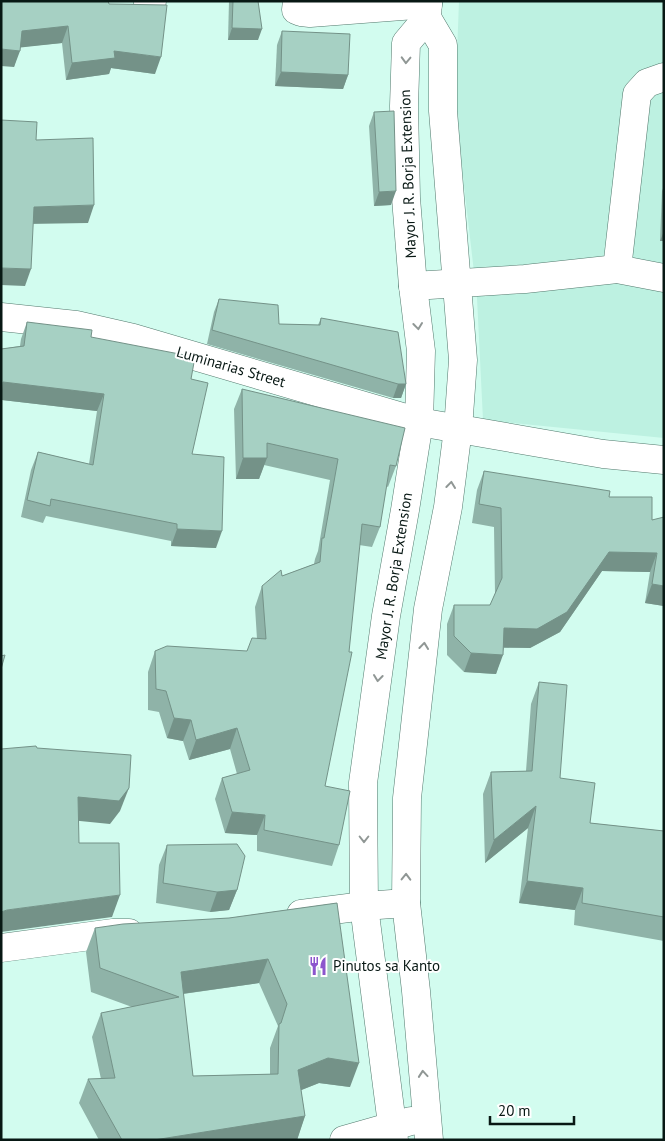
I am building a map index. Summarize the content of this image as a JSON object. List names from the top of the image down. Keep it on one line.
{"streets":{"main road":["Mayor J. R. Borja Extension","Luminarias Street"]},"crossings":[["Mayor J. R. Borja Extension","Luminarias Street"]],"places":{"restaurant":["Pinutos sa Kanto"]},"scale_bar":"20 m"}
